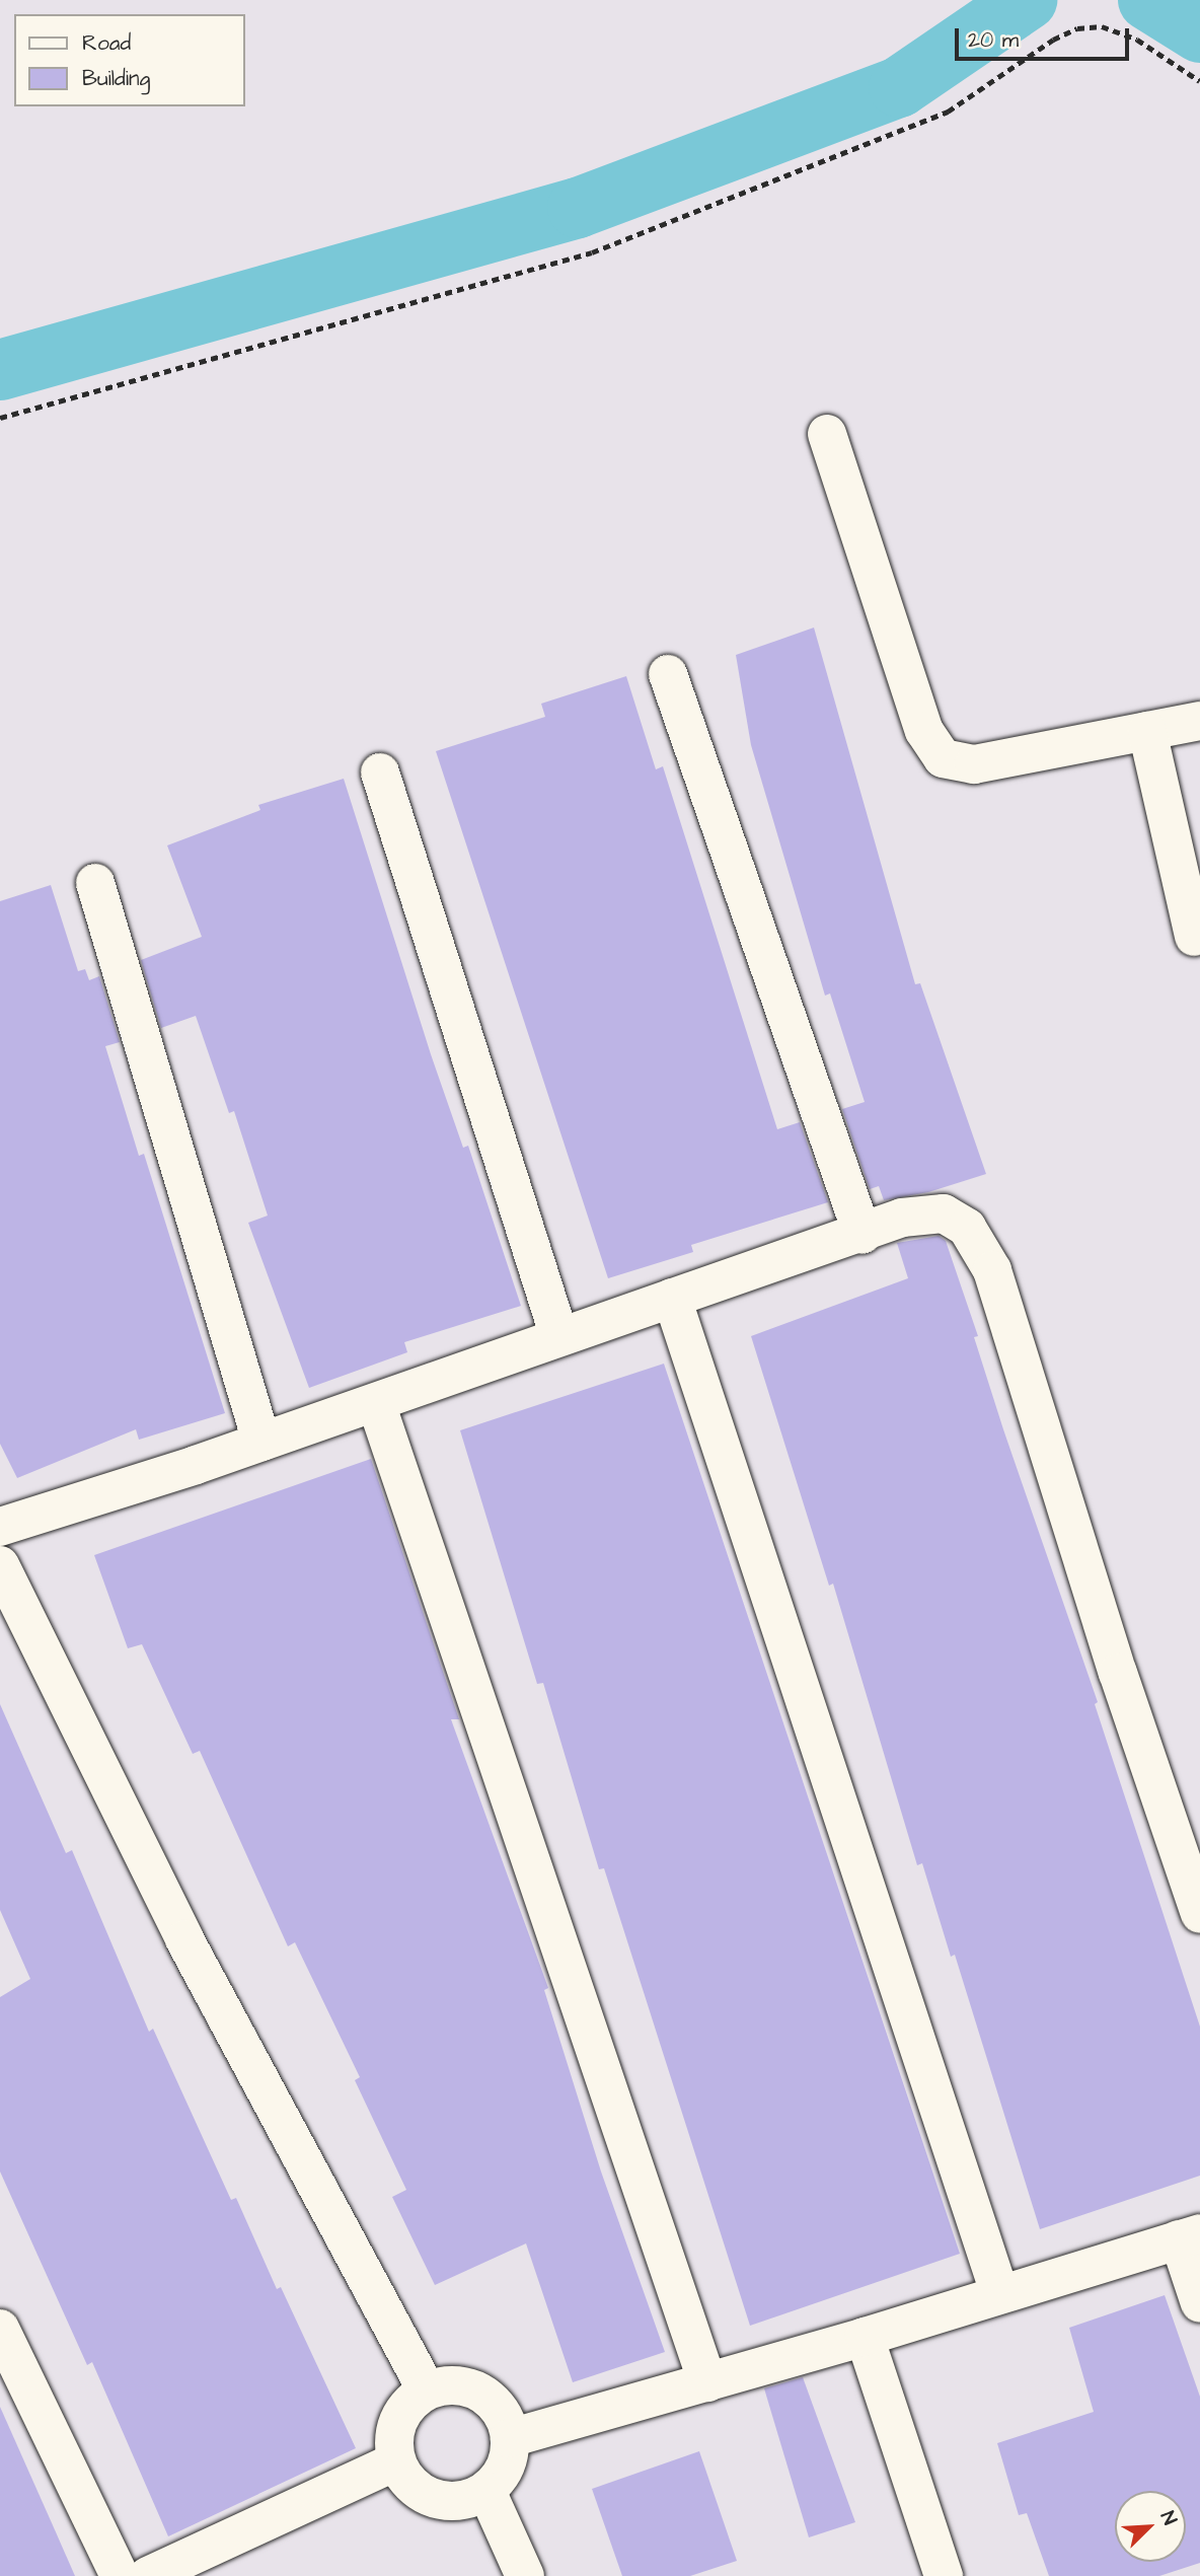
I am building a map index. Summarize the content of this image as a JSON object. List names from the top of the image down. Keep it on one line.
{"legend":["Road","Building"],"scale_bar":"20 m","north":"top right"}
